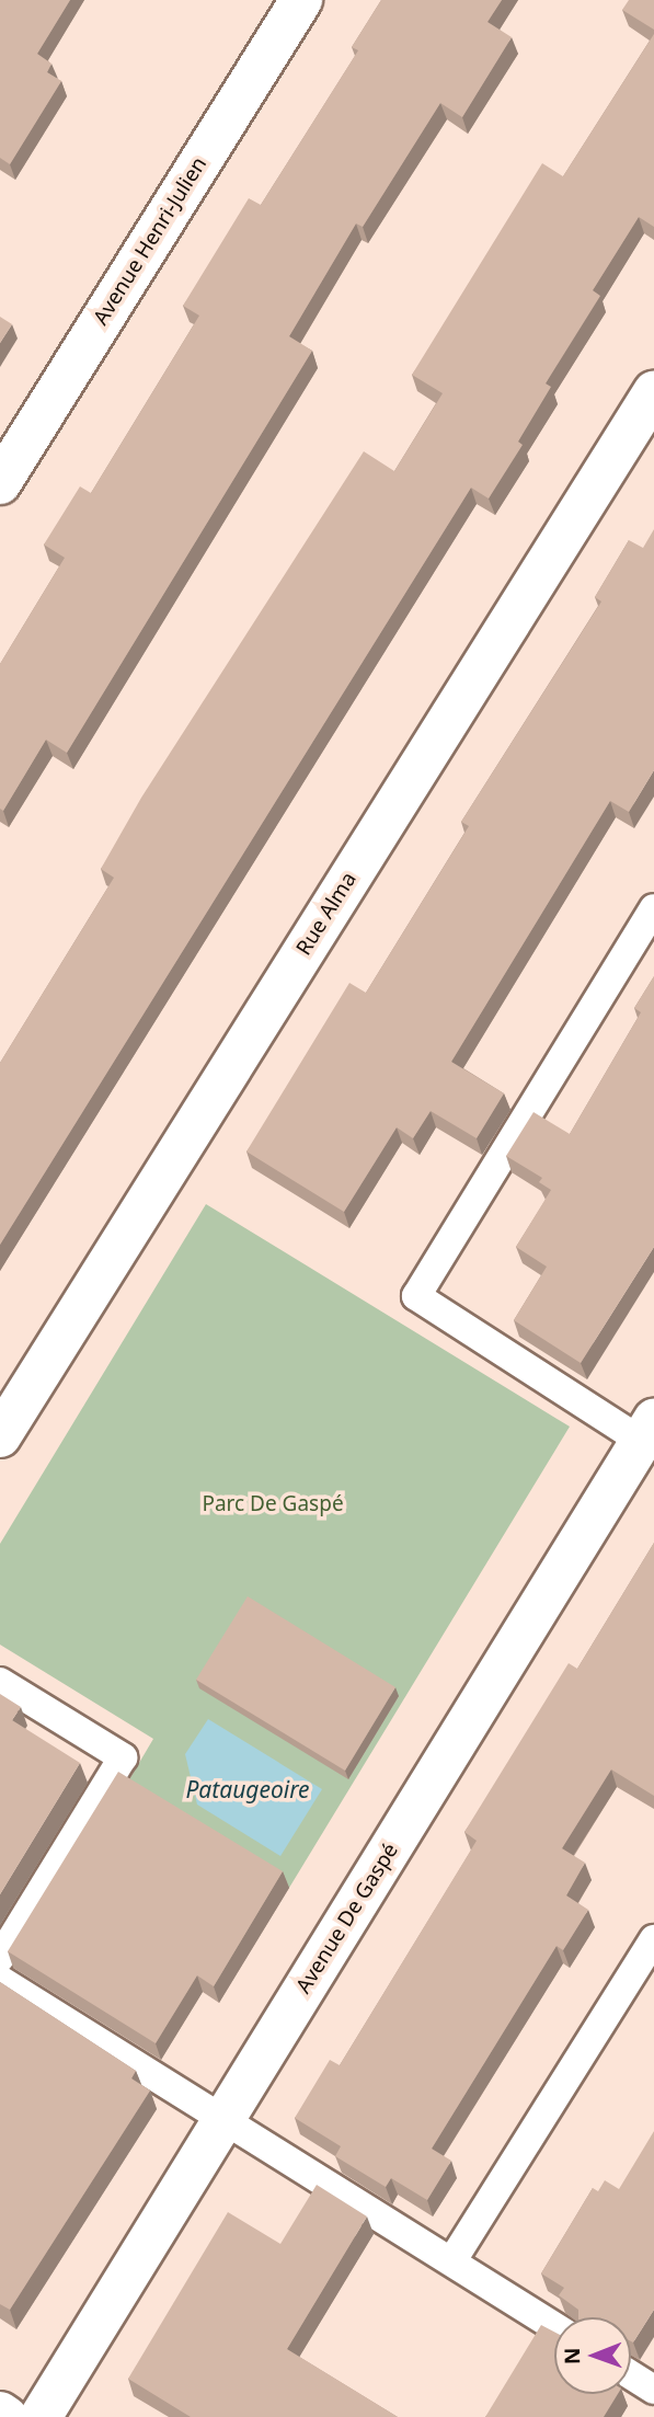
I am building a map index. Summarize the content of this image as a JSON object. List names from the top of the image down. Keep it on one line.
{"streets":{"street":["Avenue Henri-Julien","Rue Alma","Avenue De Gaspé"]},"water":["Pataugeoire"],"parks":["Parc De Gaspé"],"north":"left"}
